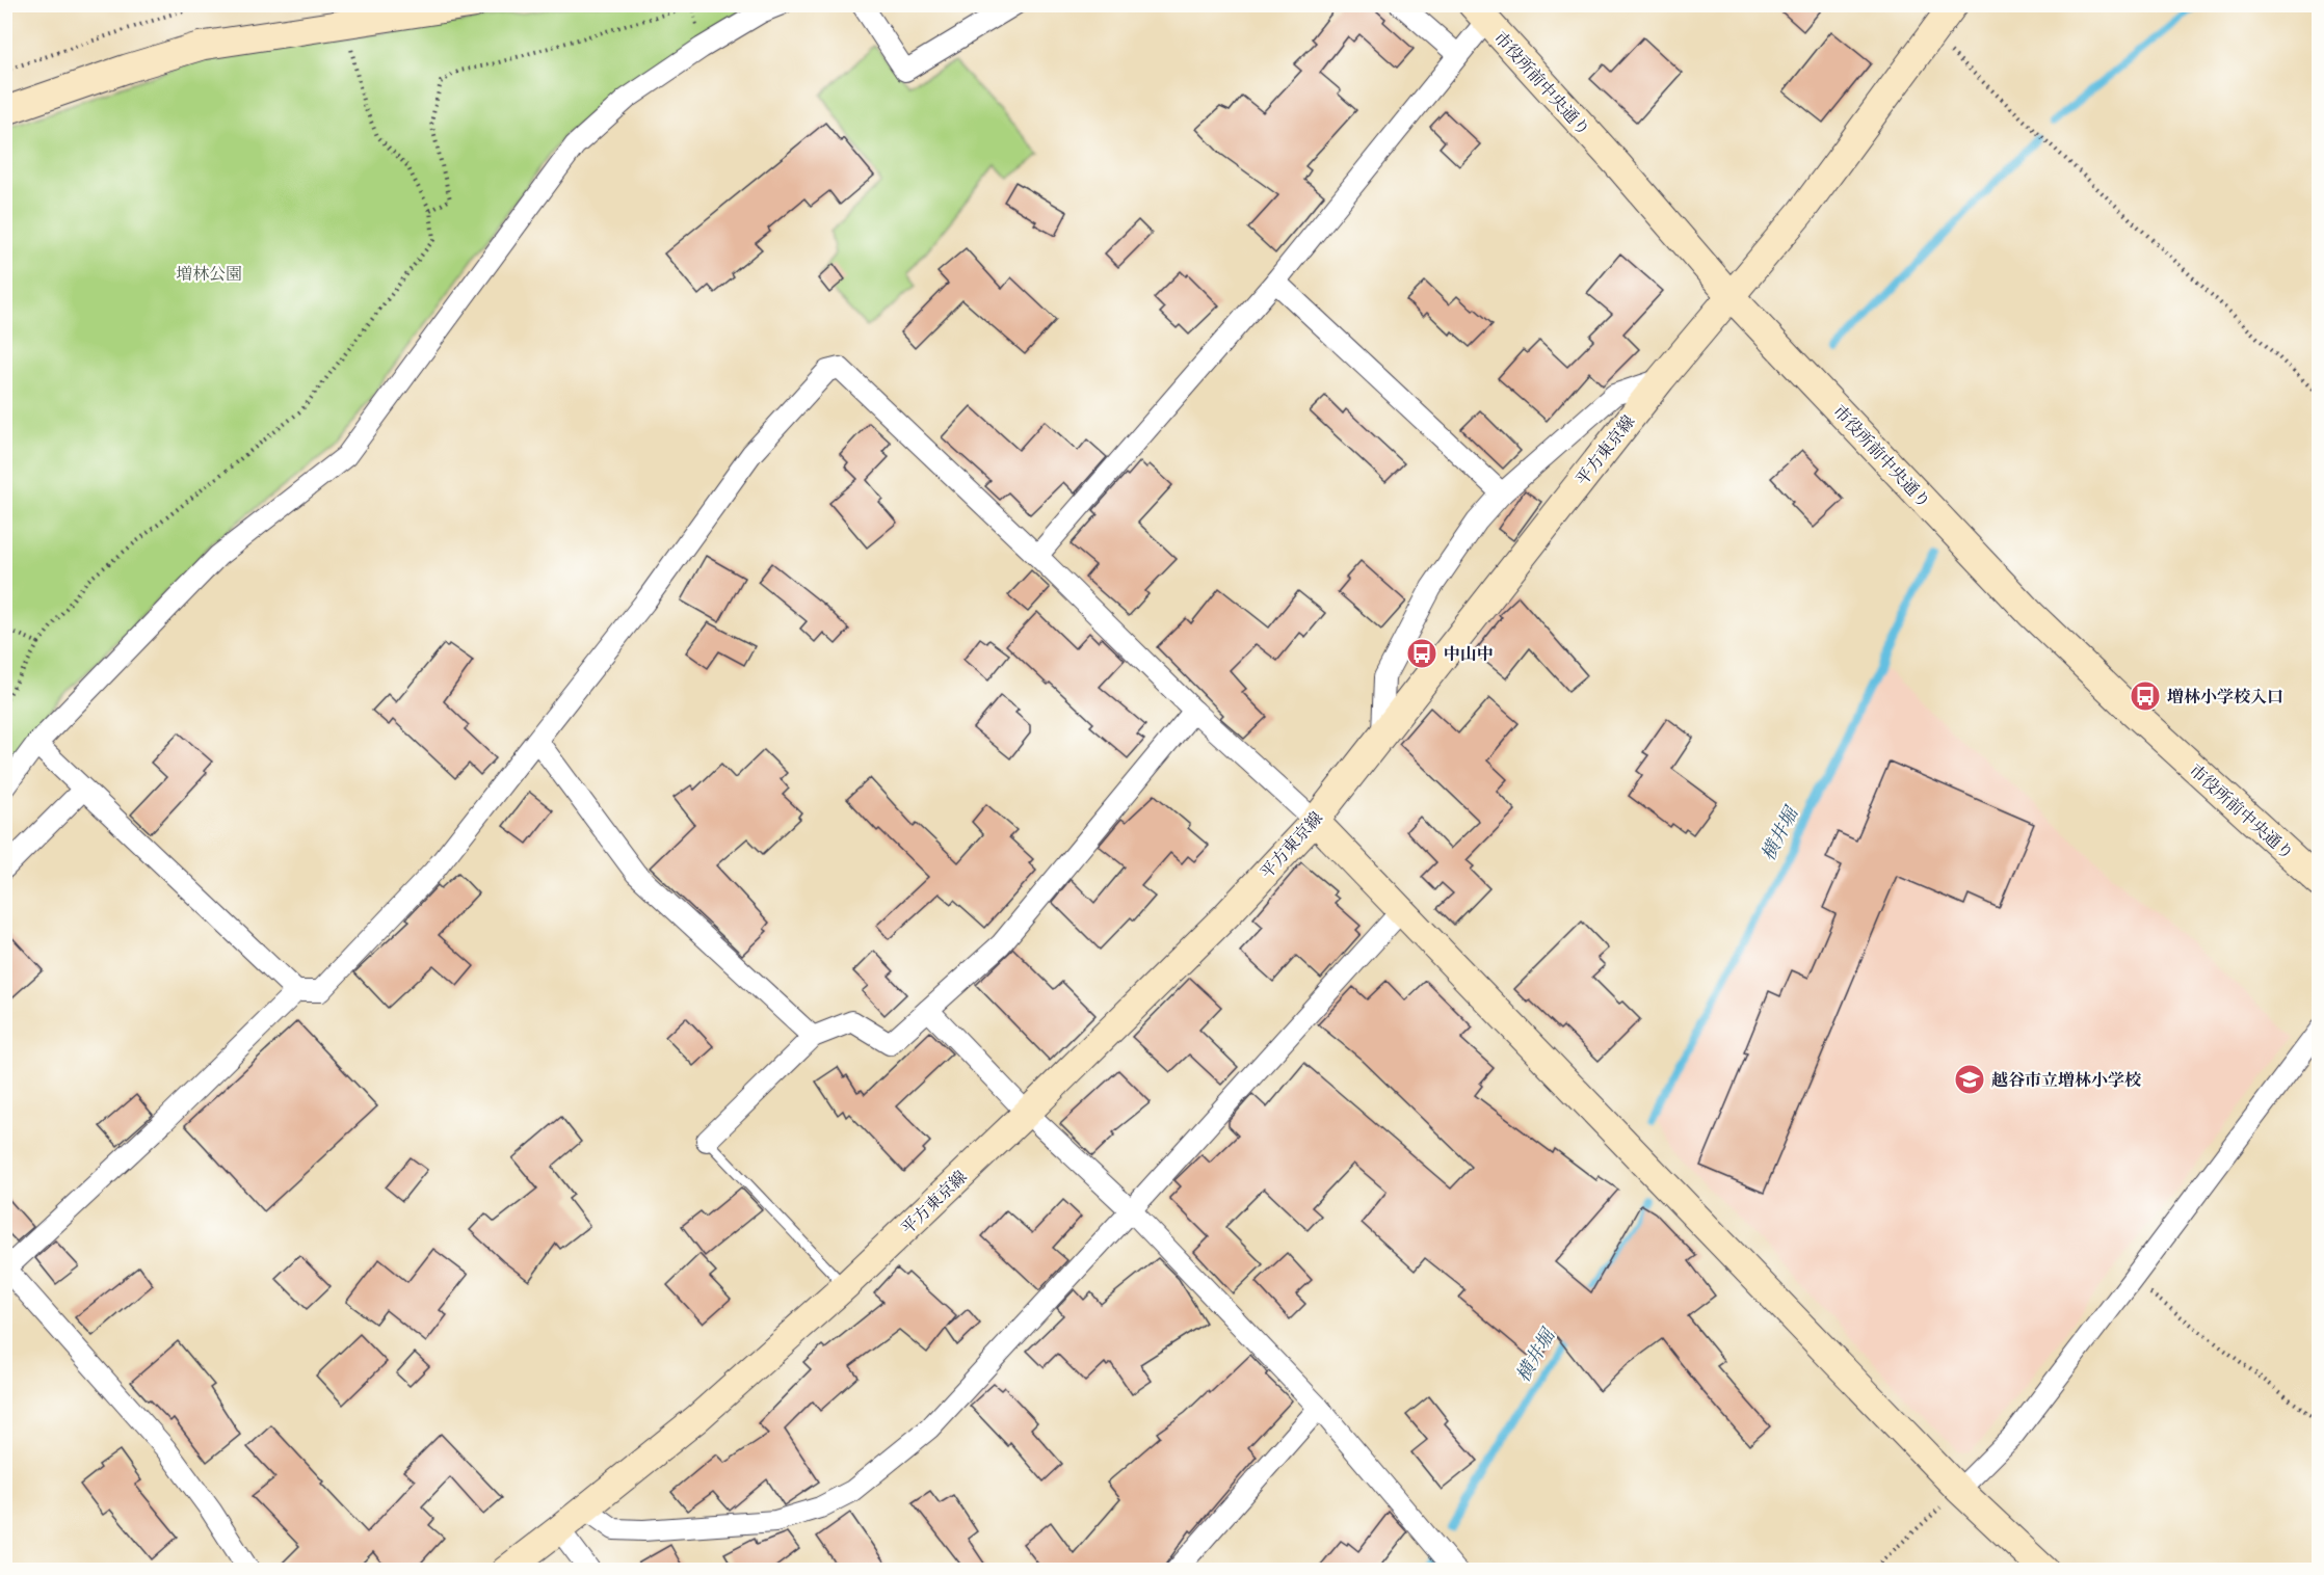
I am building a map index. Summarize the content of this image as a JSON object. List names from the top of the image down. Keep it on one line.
{"streets":{"street":["市役所前中央通り","平方東京線"]},"crossings":[["市役所前中央通り","平方東京線"]],"water":["横井堀"],"parks":["増林公園"],"places":{"bus stop":["中山中","増林小学校入口"],"school or university":["越谷市立増林小学校"]}}
